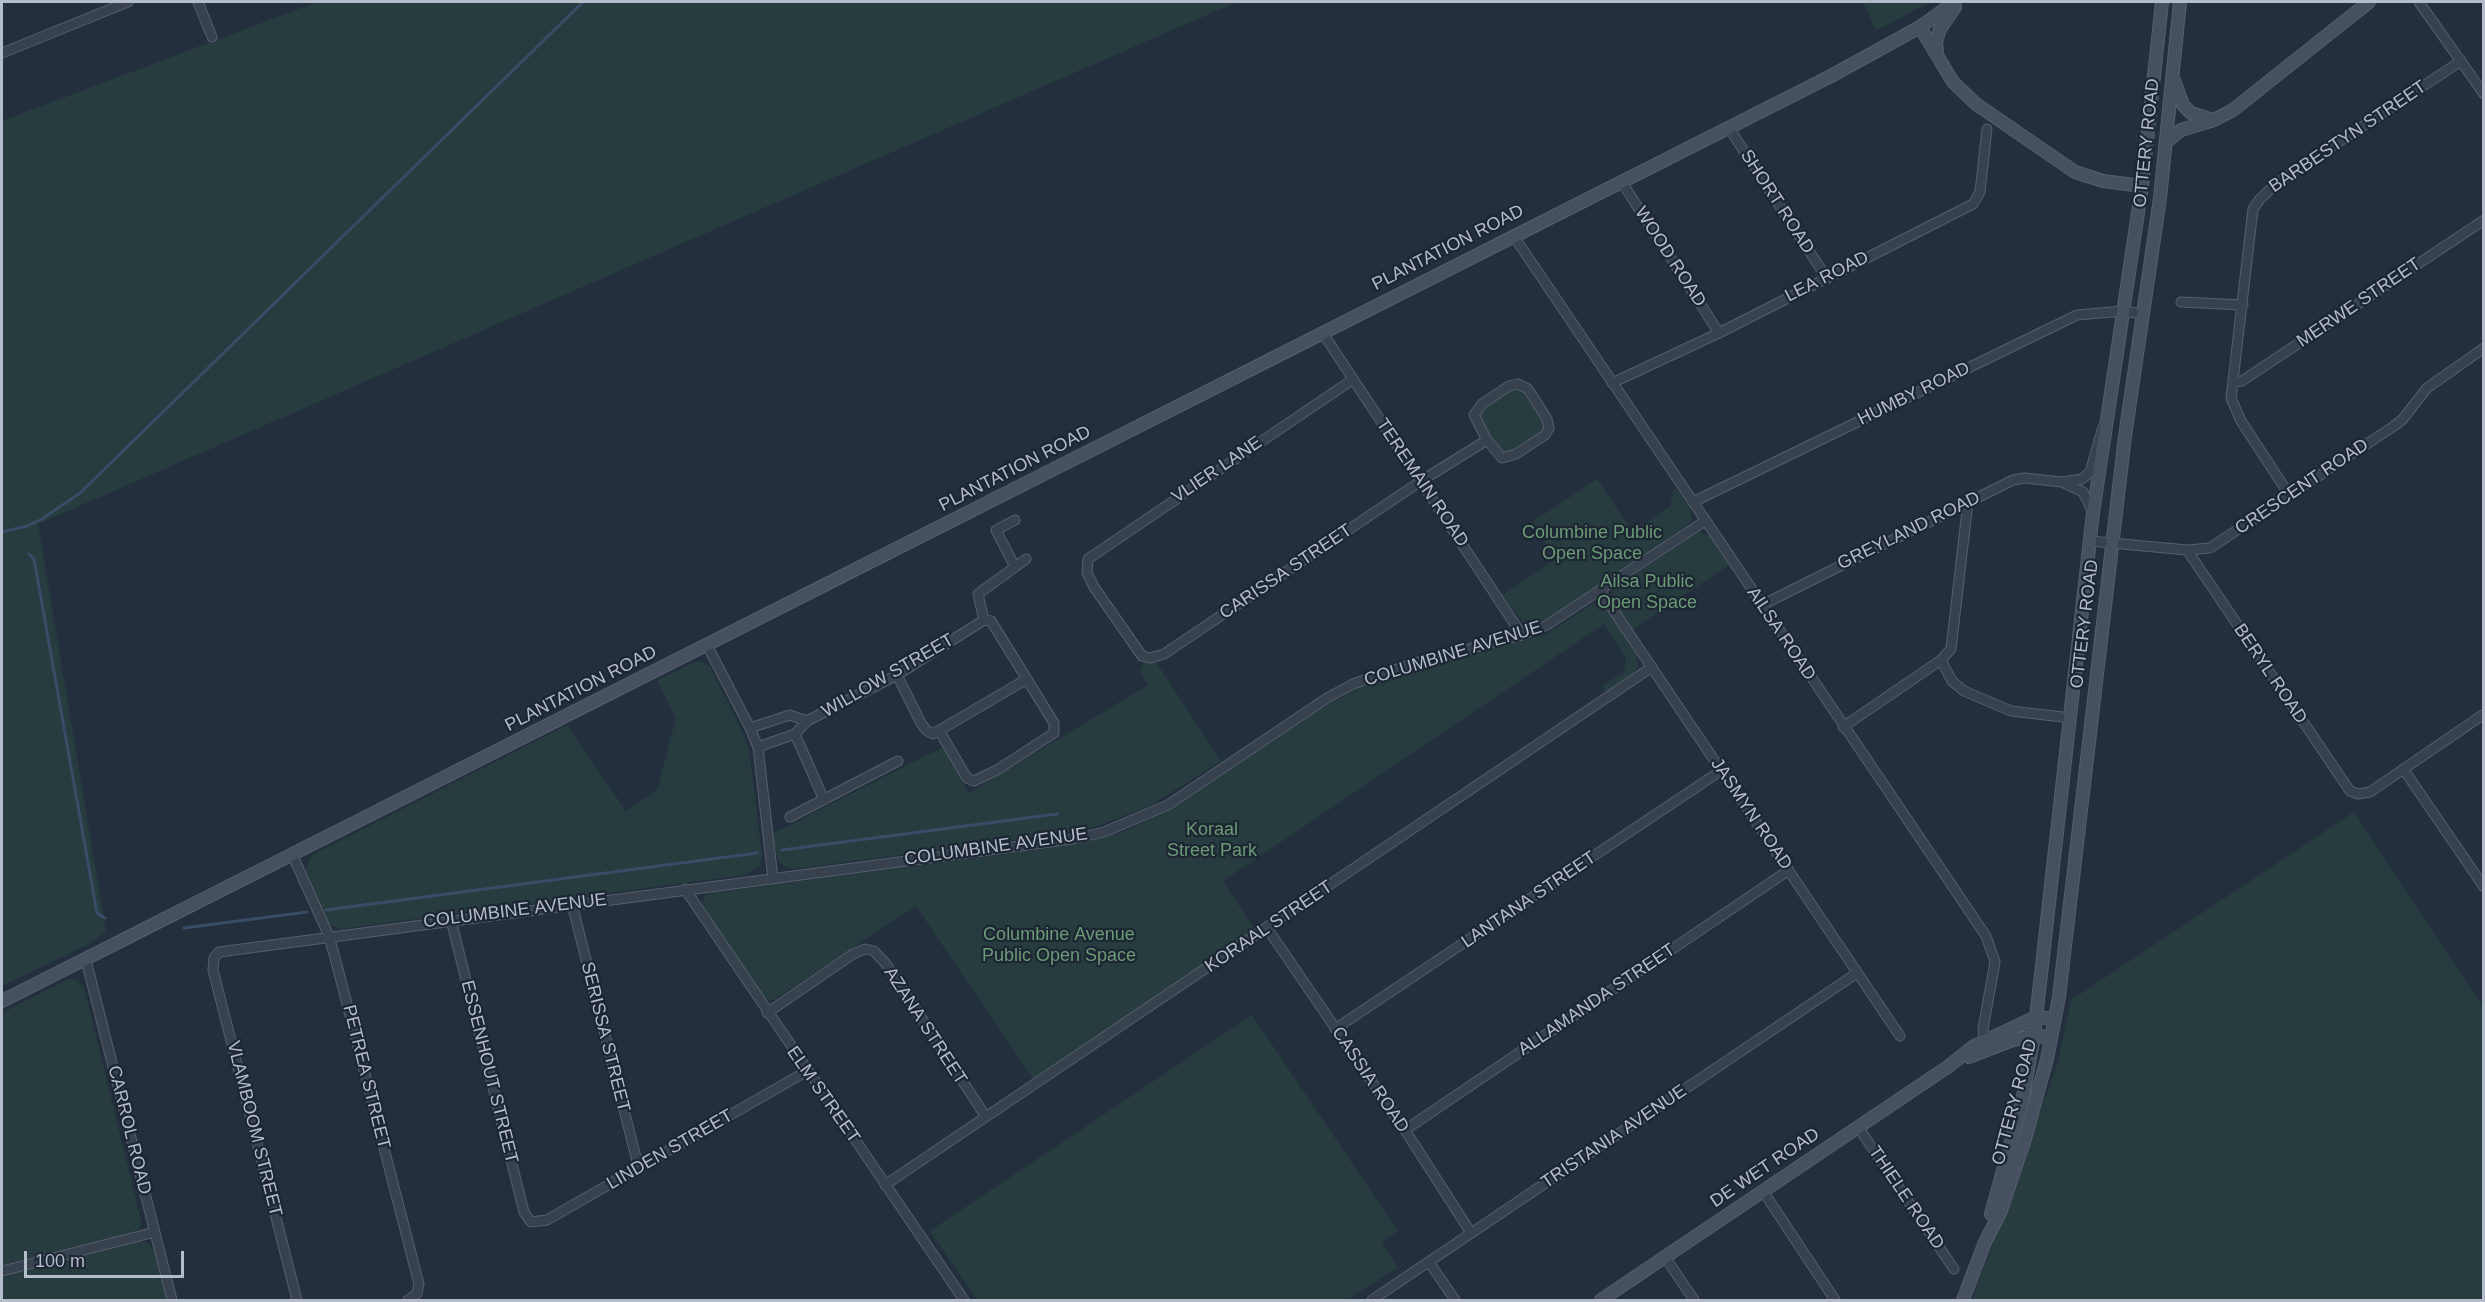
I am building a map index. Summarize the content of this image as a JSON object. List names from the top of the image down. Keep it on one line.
{"streets":{"street":["BARBESTYN STREET","OTTERY ROAD","SHORT ROAD","PLANTATION ROAD","WOOD ROAD","LEA ROAD","MERWE STREET","HUMBY ROAD","VLIER LANE","TEREMAIN ROAD","CRESCENT ROAD","GREYLAND ROAD","CARISSA STREET","AILSA ROAD","COLUMBINE AVENUE","BERYL ROAD","WILLOW STREET","JASMYN ROAD","LANTANA STREET","KORAAL STREET","ALLAMANDA STREET","AZANA STREET","SERISSA STREET","ESSENHOUT STREET","PETREA STREET","CASSIA ROAD","ELM STREET","VLAMBOOM STREET","CARROL ROAD","TRISTANIA AVENUE","LINDEN STREET","DE WET ROAD","THIELE ROAD"]},"crossings":[["BARBESTYN STREET","MERWE STREET"],["BARBESTYN STREET","CRESCENT ROAD"],["OTTERY ROAD","HUMBY ROAD"],["OTTERY ROAD","CRESCENT ROAD"],["OTTERY ROAD","DE WET ROAD"],["SHORT ROAD","PLANTATION ROAD"],["SHORT ROAD","LEA ROAD"],["PLANTATION ROAD","WOOD ROAD"],["PLANTATION ROAD","TEREMAIN ROAD"],["PLANTATION ROAD","AILSA ROAD"],["PLANTATION ROAD","PETREA STREET"],["PLANTATION ROAD","CARROL ROAD"],["WOOD ROAD","LEA ROAD"],["LEA ROAD","AILSA ROAD"],["HUMBY ROAD","AILSA ROAD"],["VLIER LANE","TEREMAIN ROAD"],["VLIER LANE","CARISSA STREET"],["TEREMAIN ROAD","CARISSA STREET"],["TEREMAIN ROAD","COLUMBINE AVENUE"],["CRESCENT ROAD","BERYL ROAD"],["GREYLAND ROAD","AILSA ROAD"],["AILSA ROAD","COLUMBINE AVENUE"],["AILSA ROAD","DE WET ROAD"],["COLUMBINE AVENUE","JASMYN ROAD"],["COLUMBINE AVENUE","SERISSA STREET"],["COLUMBINE AVENUE","ESSENHOUT STREET"],["COLUMBINE AVENUE","PETREA STREET"],["COLUMBINE AVENUE","ELM STREET"],["COLUMBINE AVENUE","VLAMBOOM STREET"],["JASMYN ROAD","LANTANA STREET"],["JASMYN ROAD","KORAAL STREET"],["JASMYN ROAD","ALLAMANDA STREET"],["JASMYN ROAD","TRISTANIA AVENUE"],["LANTANA STREET","CASSIA ROAD"],["KORAAL STREET","AZANA STREET"],["KORAAL STREET","CASSIA ROAD"],["KORAAL STREET","ELM STREET"],["ALLAMANDA STREET","CASSIA ROAD"],["AZANA STREET","ELM STREET"],["SERISSA STREET","LINDEN STREET"],["ESSENHOUT STREET","LINDEN STREET"],["CASSIA ROAD","TRISTANIA AVENUE"],["ELM STREET","LINDEN STREET"],["DE WET ROAD","THIELE ROAD"]],"parks":["Columbine Public Open Space","Ailsa Public Open Space","Koraal Street Park","Columbine Avenue Public Open Space"],"scale_bar":"100 m"}
